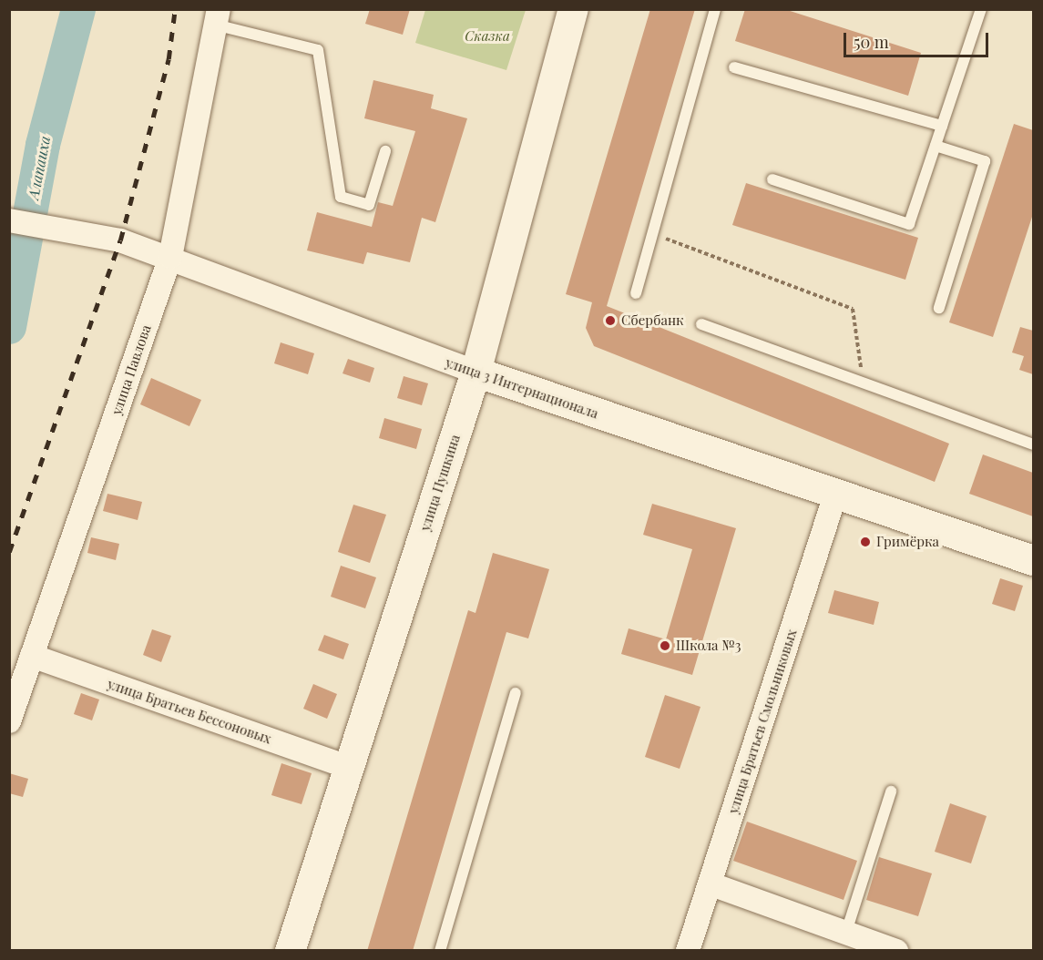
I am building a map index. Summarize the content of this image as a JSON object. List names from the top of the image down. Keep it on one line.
{"streets":{"street":["улица Павлова","улица 3 Интернационала","улица Пушкина","улица Братьев Бессоновых","улица Братьев Смольниковых"]},"crossings":[["улица Павлова","улица 3 Интернационала"],["улица Павлова","улица Братьев Бессоновых"],["улица 3 Интернационала","улица Пушкина"],["улица 3 Интернационала","улица Братьев Смольниковых"],["улица Пушкина","улица Братьев Бессоновых"]],"water":["Алапаиха"],"parks":["Сказка"],"places":["Сбербанк","Гримёрка","Школа №3"],"scale_bar":"50 m"}
